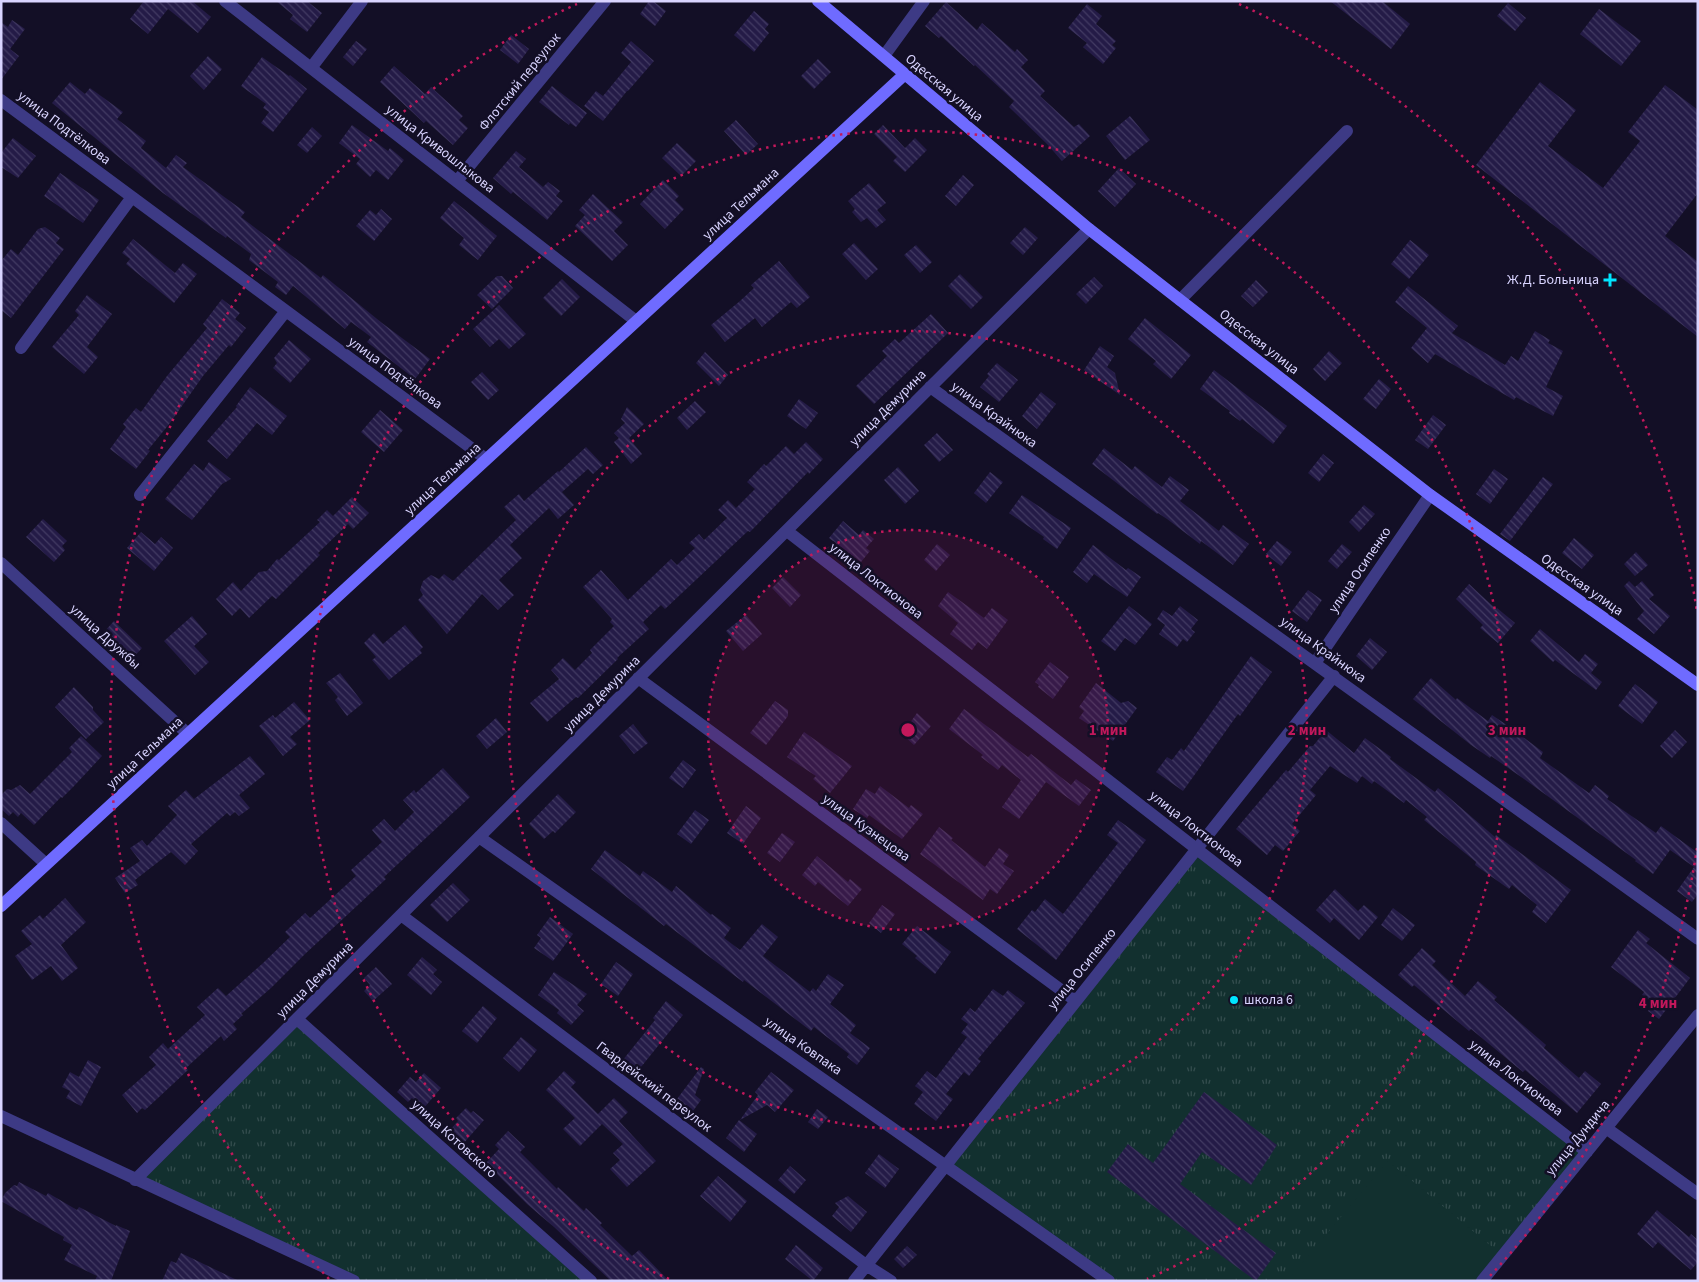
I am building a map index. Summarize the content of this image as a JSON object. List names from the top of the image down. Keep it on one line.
{"streets":{"main road":["Одесская улица","улица Тельмана"],"street":["Флотский переулок","улица Подтёлкова","улица Кривошлыкова","улица Демурина","улица Крайнюка","улица Осипенко","улица Локтионова","улица Дружбы","улица Кузнецова","улица Ковпака","Гвардейский переулок","улица Дундича","улица Котовского"]},"crossings":[["Флотский переулок","улица Кривошлыкова"],["Одесская улица","улица Тельмана"],["Одесская улица","улица Демурина"],["Одесская улица","улица Осипенко"],["улица Подтёлкова","улица Тельмана"],["улица Кривошлыкова","улица Тельмана"],["улица Тельмана","улица Дружбы"],["улица Демурина","улица Крайнюка"],["улица Демурина","улица Локтионова"],["улица Демурина","улица Кузнецова"],["улица Демурина","улица Ковпака"],["улица Демурина","Гвардейский переулок"],["улица Демурина","улица Котовского"],["улица Крайнюка","улица Осипенко"],["улица Осипенко","улица Локтионова"],["улица Осипенко","улица Кузнецова"],["улица Осипенко","улица Ковпака"],["улица Осипенко","Гвардейский переулок"],["улица Локтионова","улица Дундича"]],"places":{"health":["Ж.Д. Больница"],"other":["школа 6"]},"rings":["1 мин","2 мин","3 мин","4 мин"]}
